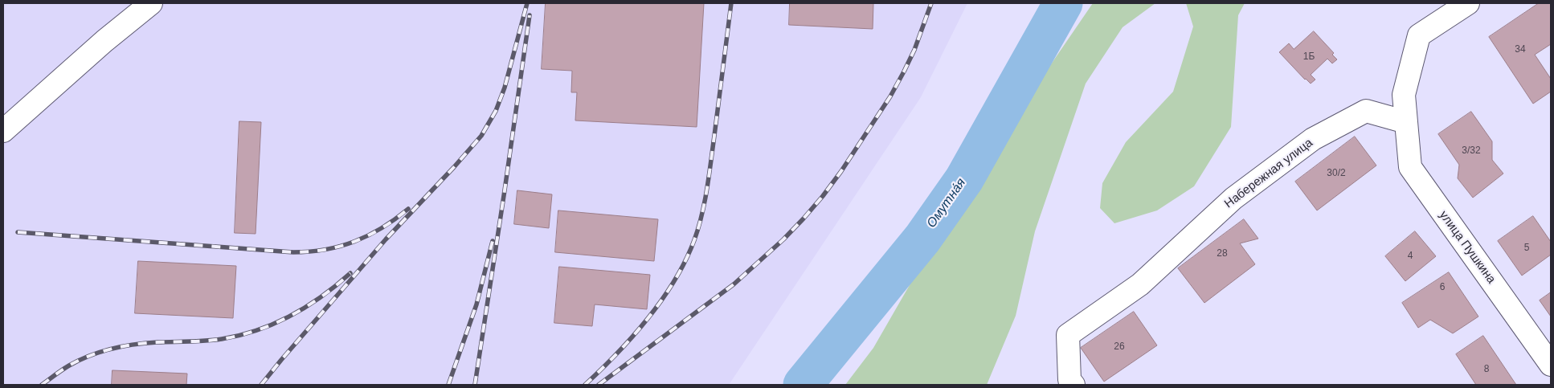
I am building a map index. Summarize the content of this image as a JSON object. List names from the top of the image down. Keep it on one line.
{"streets":{"street":["Набережная улица","улица Пушкина"]},"crossings":[["Набережная улица","улица Пушкина"]],"water":["Омутна́я"],"house_numbers":["34","1Б","3/32","30/2","5","28","4","6","26","8"]}
